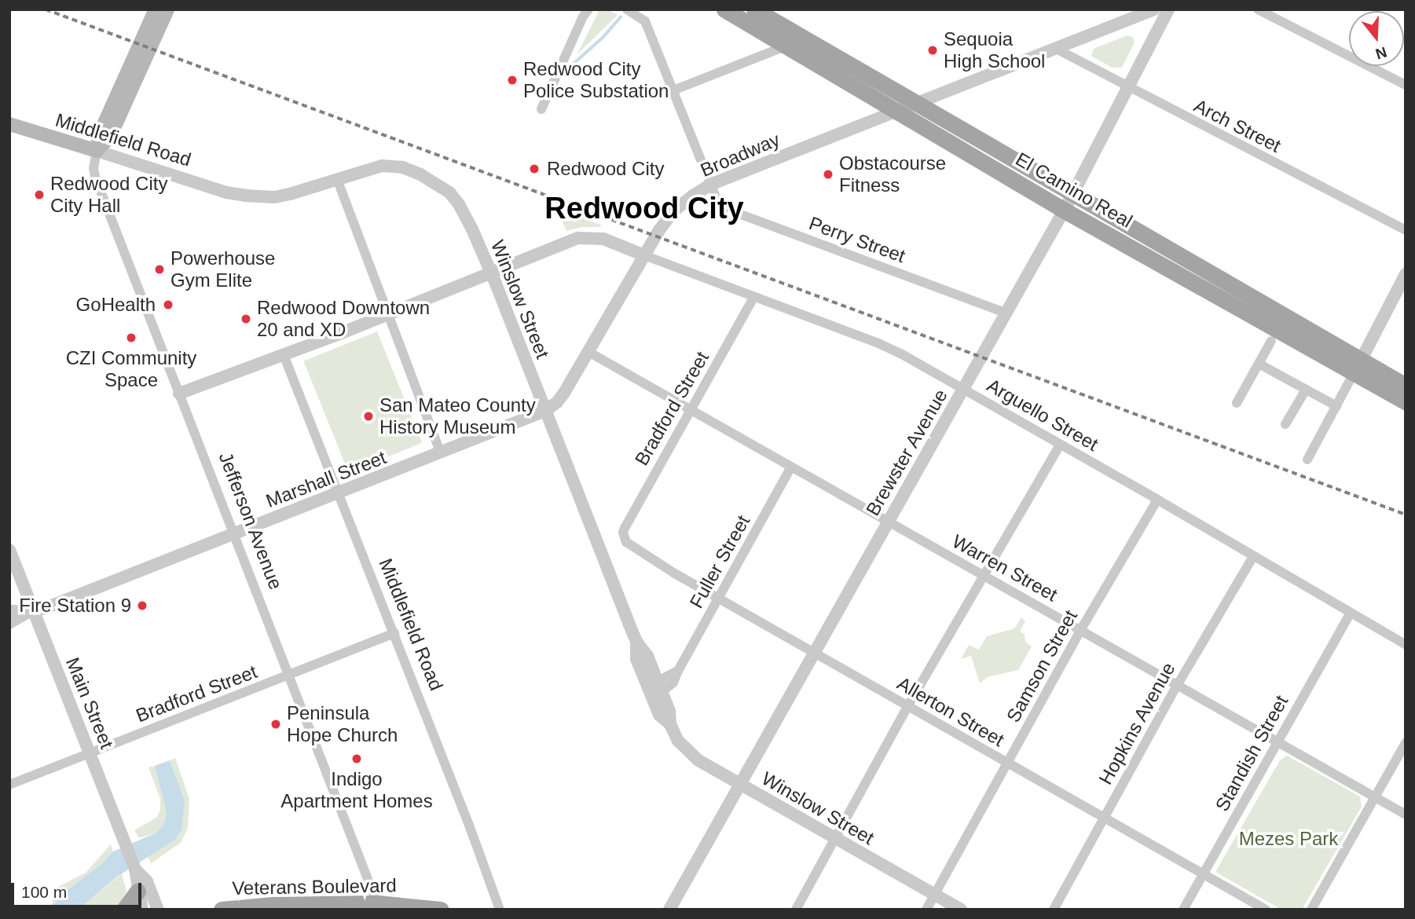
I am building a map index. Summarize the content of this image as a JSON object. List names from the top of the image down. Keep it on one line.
{"streets":{"main road":["Middlefield Road","El Camino Real","Jefferson Avenue","Veterans Boulevard"],"street":["Arch Street","Broadway","Perry Street","Winslow Street","Bradford Street","Arguello Street","Brewster Avenue","Marshall Street","Fuller Street","Warren Street","Samson Street","Main Street","Allerton Street","Hopkins Avenue","Standish Street"]},"crossings":[["Arch Street","Broadway"],["Arch Street","Brewster Avenue"],["Middlefield Road","Winslow Street"],["Middlefield Road","Bradford Street"],["Middlefield Road","Marshall Street"],["Middlefield Road","Jefferson Avenue"],["Broadway","El Camino Real"],["Broadway","Perry Street"],["Broadway","Arguello Street"],["Broadway","Marshall Street"],["El Camino Real","Brewster Avenue"],["Perry Street","Brewster Avenue"],["Winslow Street","Brewster Avenue"],["Winslow Street","Marshall Street"],["Winslow Street","Fuller Street"],["Winslow Street","Samson Street"],["Bradford Street","Arguello Street"],["Bradford Street","Jefferson Avenue"],["Bradford Street","Warren Street"],["Bradford Street","Main Street"],["Bradford Street","Allerton Street"],["Arguello Street","Brewster Avenue"],["Arguello Street","Marshall Street"],["Arguello Street","Samson Street"],["Arguello Street","Hopkins Avenue"],["Arguello Street","Standish Street"],["Brewster Avenue","Warren Street"],["Brewster Avenue","Allerton Street"],["Marshall Street","Jefferson Avenue"],["Marshall Street","Warren Street"],["Marshall Street","Main Street"],["Jefferson Avenue","Veterans Boulevard"],["Fuller Street","Warren Street"],["Fuller Street","Allerton Street"],["Warren Street","Samson Street"],["Warren Street","Hopkins Avenue"],["Warren Street","Standish Street"],["Samson Street","Allerton Street"],["Allerton Street","Hopkins Avenue"],["Allerton Street","Standish Street"]],"districts":["Redwood City"],"parks":["Mezes Park"],"places":["Sequoia High School","Redwood City Police Substation","Redwood City","Obstacourse Fitness","Redwood City City Hall","Powerhouse Gym Elite","GoHealth","Redwood Downtown 20 and XD","CZI Community Space","San Mateo County History Museum","Fire Station 9","Peninsula Hope Church","Indigo Apartment Homes"],"scale_bar":"100 m","north":"bottom"}
